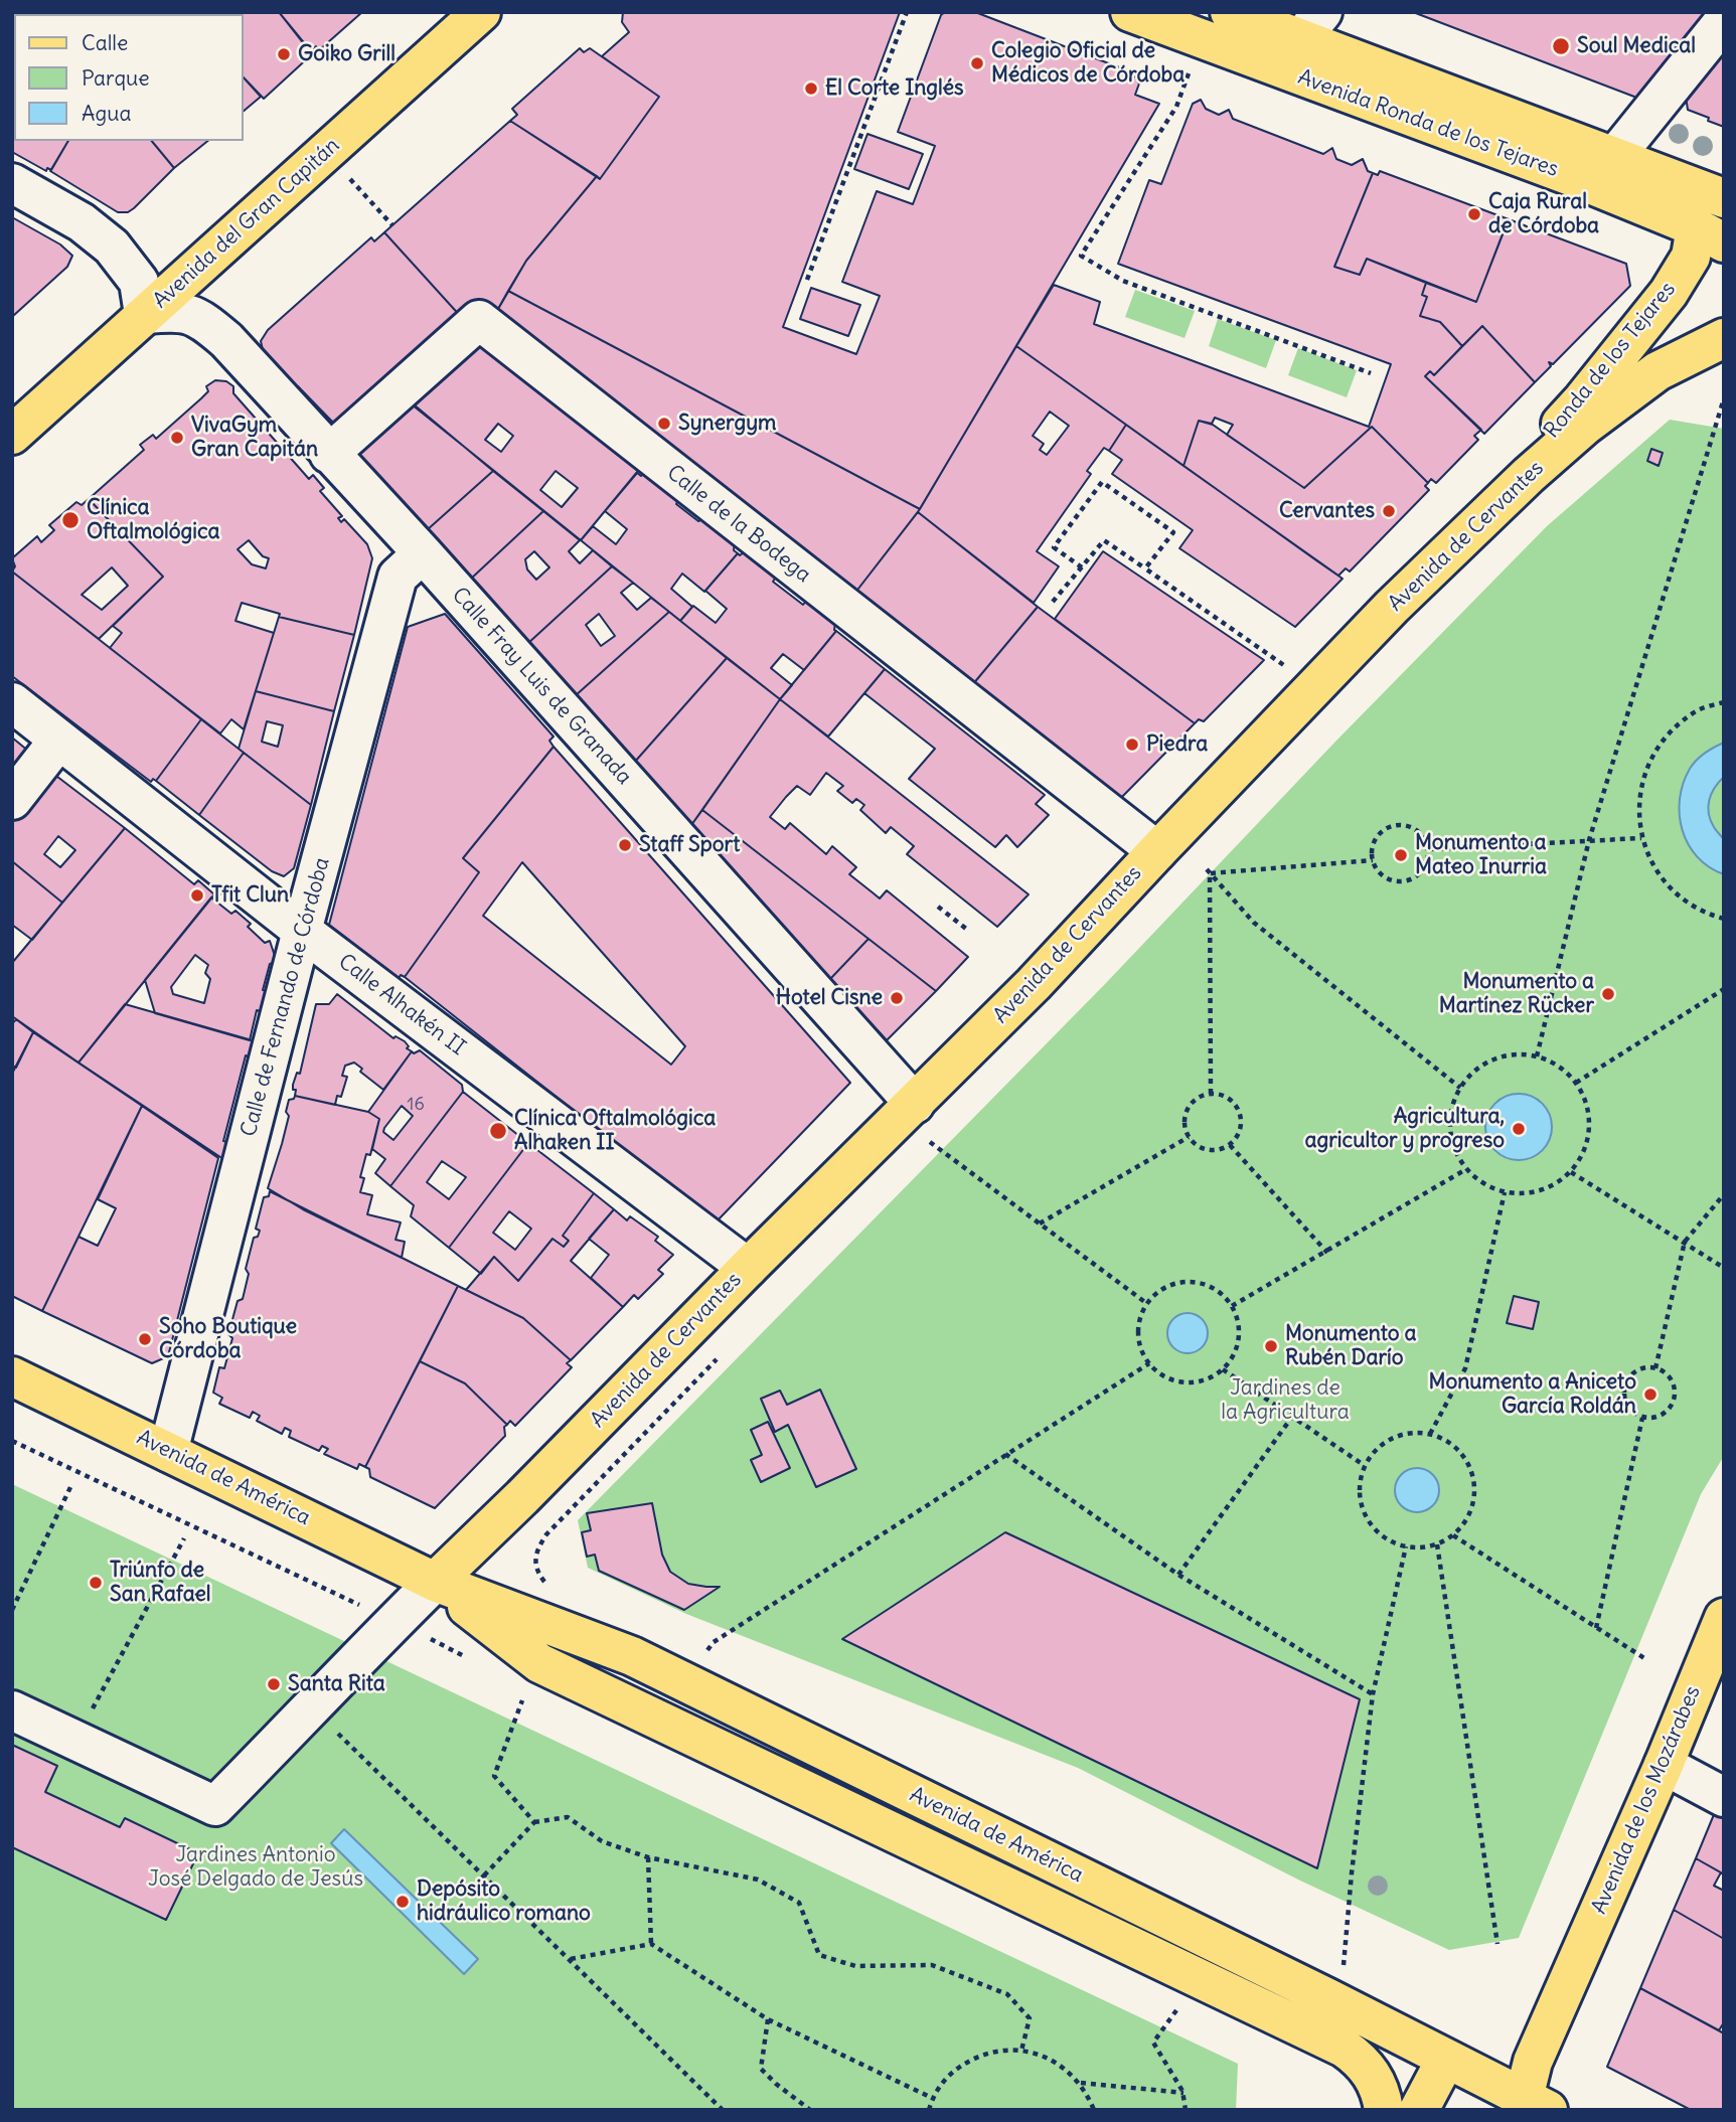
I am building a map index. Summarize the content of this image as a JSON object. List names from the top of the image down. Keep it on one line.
{"streets":{"main road":["Avenida Ronda de los Tejares","Avenida del Gran Capitán","Ronda de los Tejares","Avenida de Cervantes","Avenida de América","Avenida de los Mozárabes"],"street":["Calle de la Bodega","Calle Fray Luis de Granada","Calle de Fernando de Córdoba","Calle Alhakén II"]},"crossings":[["Avenida Ronda de los Tejares","Ronda de los Tejares"],["Avenida del Gran Capitán","Calle Fray Luis de Granada"],["Ronda de los Tejares","Avenida de Cervantes"],["Calle de la Bodega","Avenida de Cervantes"],["Calle de la Bodega","Calle Fray Luis de Granada"],["Avenida de Cervantes","Calle Fray Luis de Granada"],["Avenida de Cervantes","Calle Alhakén II"],["Avenida de Cervantes","Avenida de América"],["Calle Fray Luis de Granada","Calle de Fernando de Córdoba"],["Calle de Fernando de Córdoba","Calle Alhakén II"],["Calle de Fernando de Córdoba","Avenida de América"],["Avenida de América","Avenida de los Mozárabes"]],"parks":["Jardines de la Agricultura","Jardines Antonio José Delgado de Jesús"],"places":["Soul Medical","Goiko Grill","Colegio Oficial de Médicos de Córdoba","El Corte Inglés","Caja Rural de Córdoba","Synergym","VivaGym Gran Capitán","Cervantes","Clínica Oftalmológica","Piedra","Staff Sport","Monumento a Mateo Inurria","Tfit Clun","Monumento a Martínez Rücker","Hotel Cisne","Agricultura, agricultor y progreso","Clínica Oftalmológica Alhaken II","Soho Boutique Córdoba","Monumento a Rubén Darío","Monumento a Aniceto García Roldán","Triúnfo de San Rafael","Santa Rita","Depósito hidráulico romano"],"house_numbers":["16"],"legend":["Calle","Parque","Agua"]}
